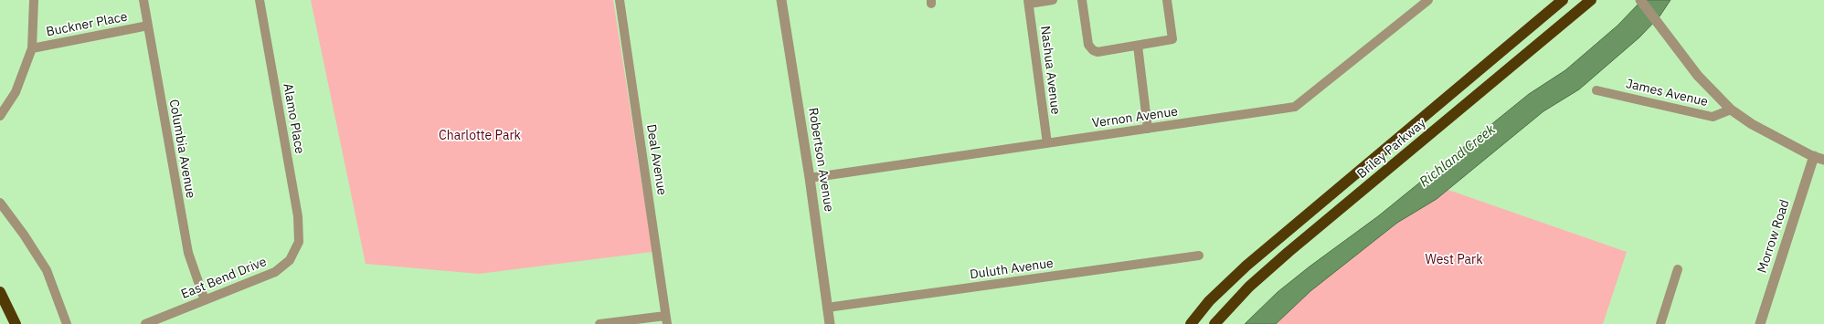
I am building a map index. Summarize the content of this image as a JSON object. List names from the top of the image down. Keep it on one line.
{"streets":{"highway":["Briley Parkway"],"street":["Buckner Place","Nashua Avenue","James Avenue","Vernon Avenue","Alamo Place","Columbia Avenue","Deal Avenue","Robertson Avenue","Morrow Road","Duluth Avenue","East Bend Drive"]},"crossings":[["Buckner Place","Columbia Avenue"],["Nashua Avenue","Vernon Avenue"],["Vernon Avenue","Robertson Avenue"],["Alamo Place","East Bend Drive"],["Columbia Avenue","East Bend Drive"],["Robertson Avenue","Duluth Avenue"]],"water":["Richland Creek"],"parks":["Charlotte Park","West Park"]}
